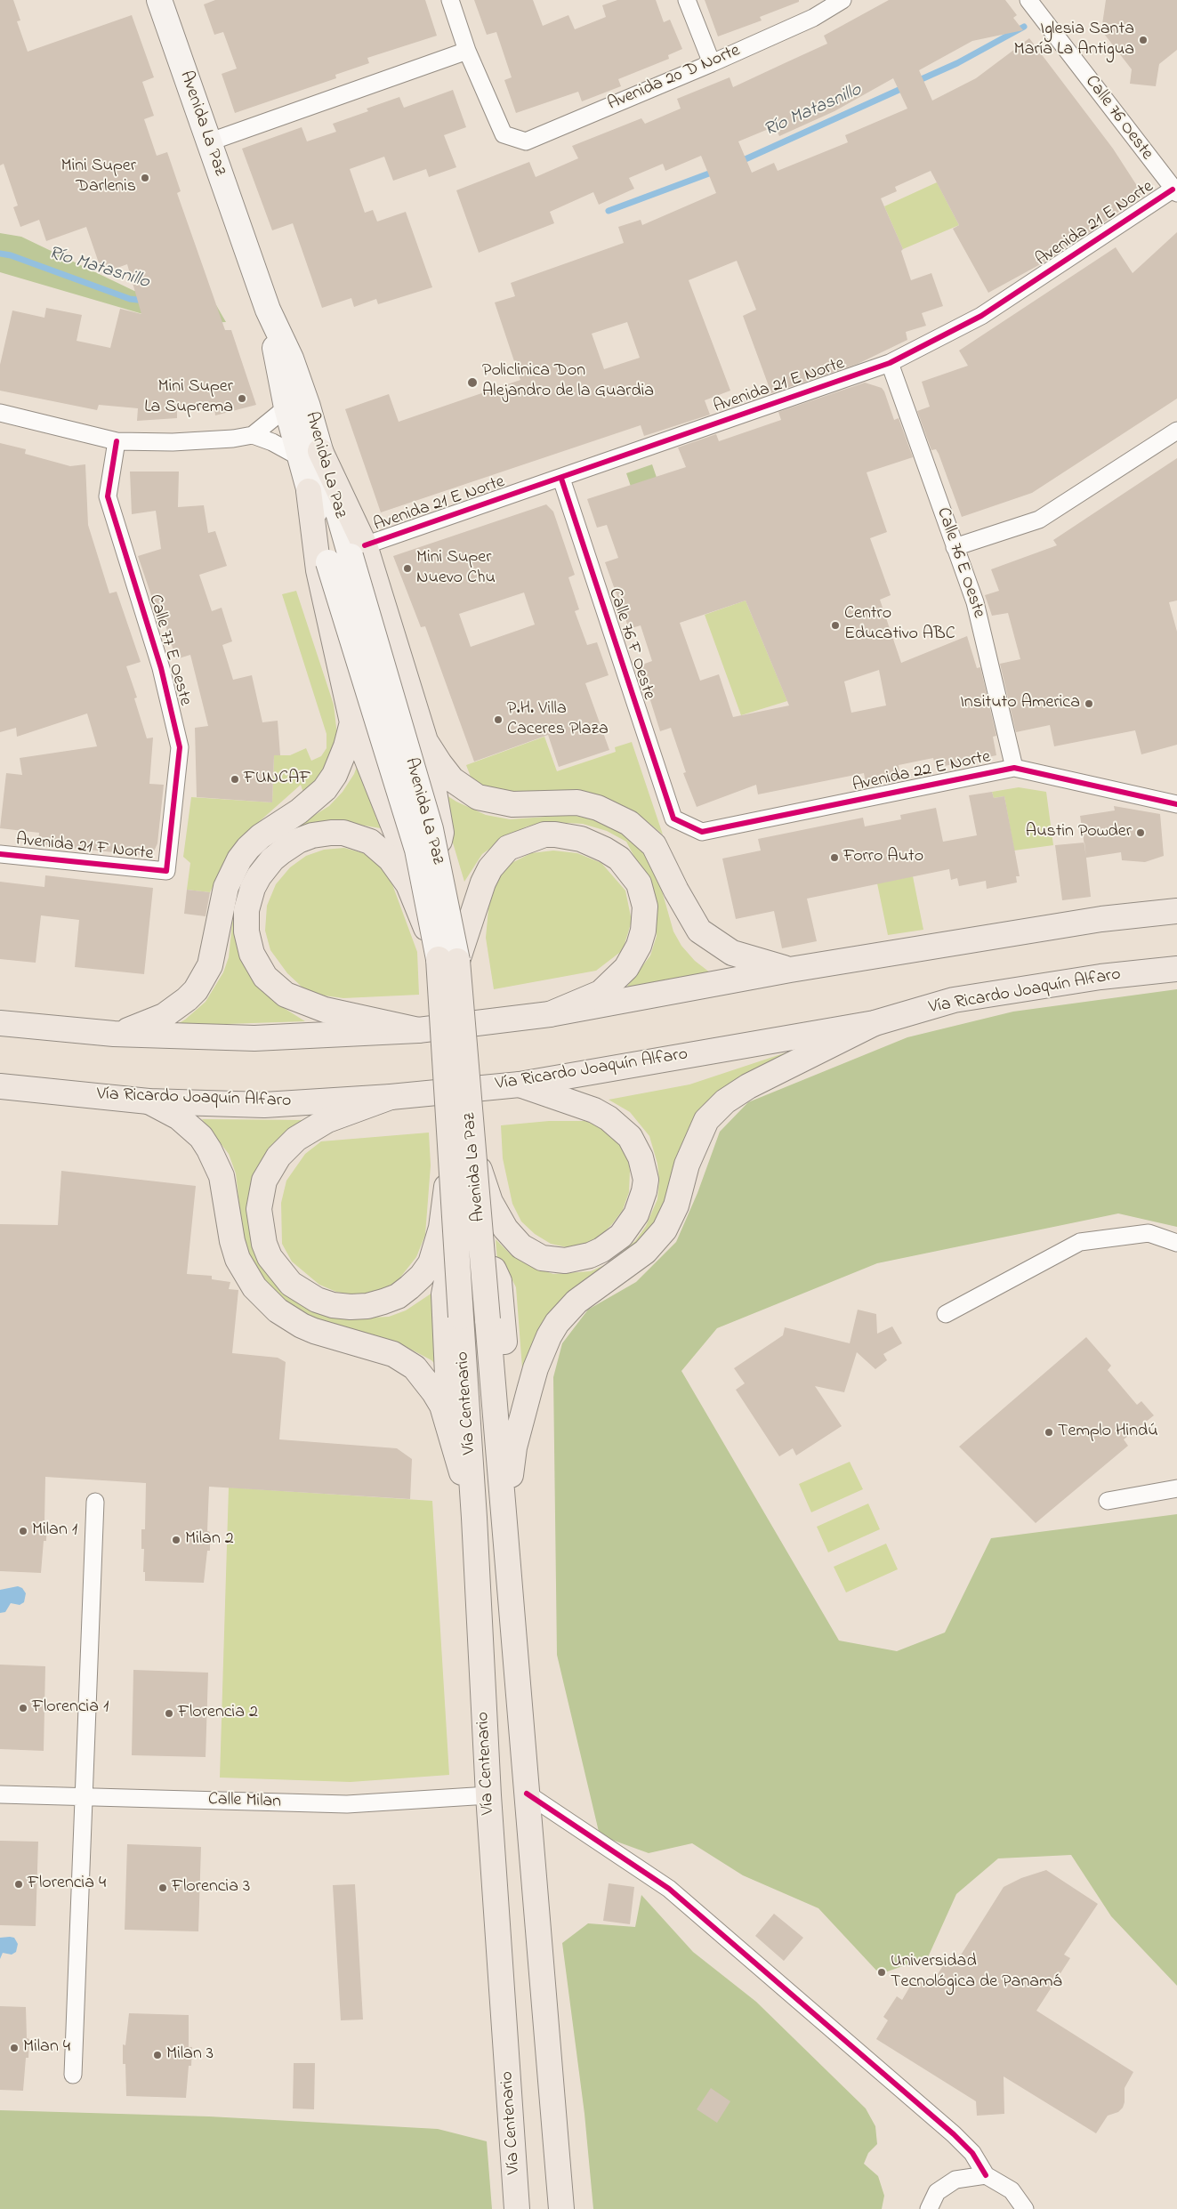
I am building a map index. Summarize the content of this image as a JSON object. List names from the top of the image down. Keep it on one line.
{"streets":{"main road":["Avenida La Paz","Vía Ricardo Joaquín Alfaro","Vía Centenario"],"street":["Avenida 20 D Norte","Calle 76 Oeste","Avenida 21 E Norte","Calle 76 E Oeste","Calle 76 F Oeste","Calle 77 E Oeste","Avenida 22 E Norte","Avenida 21 F Norte","Calle Milan"]},"crossings":[["Calle 76 Oeste","Avenida 21 E Norte"],["Avenida La Paz","Avenida 21 E Norte"],["Avenida La Paz","Vía Centenario"],["Avenida 21 E Norte","Calle 76 E Oeste"],["Avenida 21 E Norte","Calle 76 F Oeste"],["Calle 76 E Oeste","Avenida 22 E Norte"],["Calle 76 F Oeste","Avenida 22 E Norte"],["Calle 77 E Oeste","Avenida 21 F Norte"],["Vía Centenario","Calle Milan"]],"water":["Río Matasnillo"],"places":["Iglesia Santa María La Antigua","Mini Super Darlenis","Policlinica Don Alejandro de la Guardia","Mini Super La Suprema","Mini Super Nuevo Chu","Centro Educativo ABC","Insituto America","P.H. Villa Caceres Plaza","FUNCAF","Austin Powder","Forro Auto","Templo Hindú","Milan 1","Milan 2","Florencia 1","Florencia 2","Florencia 4","Florencia 3","Universidad Tecnológica de Panamá","Milan 4","Milan 3"]}
